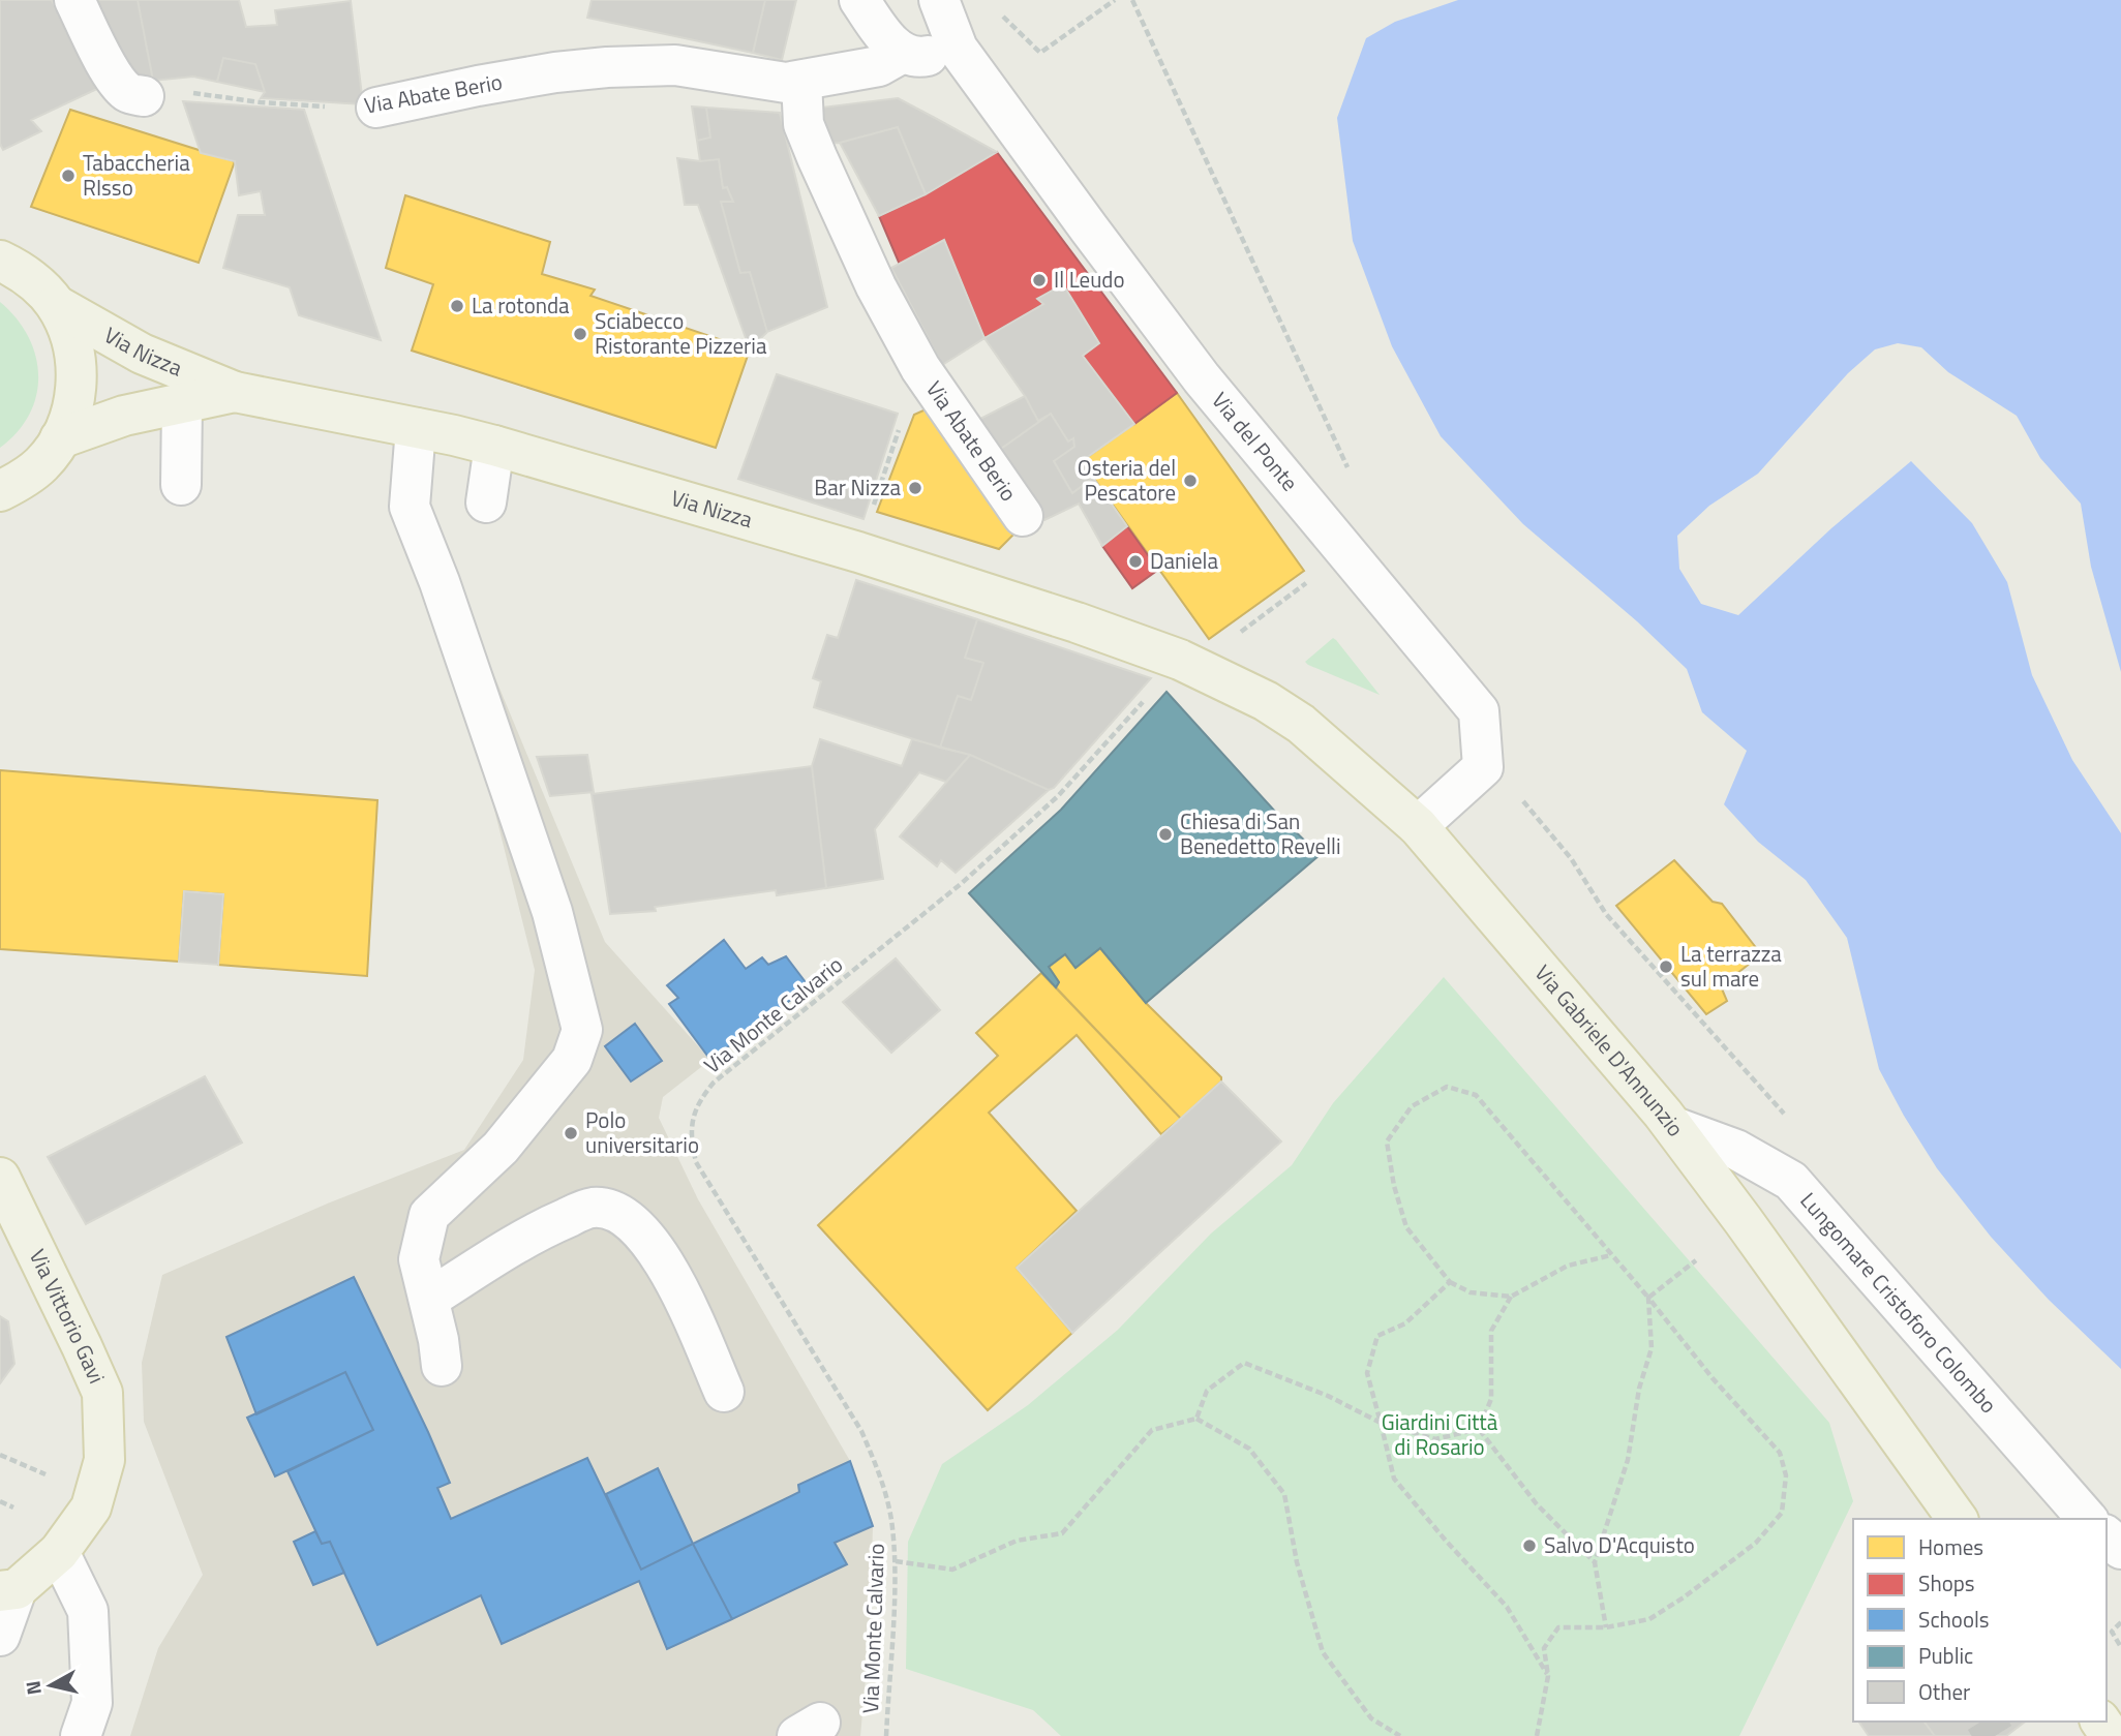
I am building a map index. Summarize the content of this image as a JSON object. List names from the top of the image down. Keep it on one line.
{"streets":{"main road":["Via Nizza","Via Gabriele D'Annunzio","Via Vittorio Gavi"],"street":["Via Abate Berio","Via del Ponte","Lungomare Cristoforo Colombo"],"path":["Via Monte Calvario"]},"crossings":[["Via Nizza","Via Monte Calvario"],["Via Nizza","Via Gabriele D'Annunzio"],["Via del Ponte","Via Gabriele D'Annunzio"],["Via Monte Calvario","Via Gabriele D'Annunzio"],["Via Gabriele D'Annunzio","Lungomare Cristoforo Colombo"]],"parks":["Giardini Città di Rosario"],"places":["Tabaccheria RIsso","Il Leudo","La rotonda","Sciabecco Ristorante Pizzeria","Osteria del Pescatore","Bar Nizza","Daniela","Chiesa di San Benedetto Revelli","La terrazza sul mare","Polo universitario","Salvo D'Acquisto"],"legend":["Homes","Shops","Schools","Public","Other"],"north":"left"}
